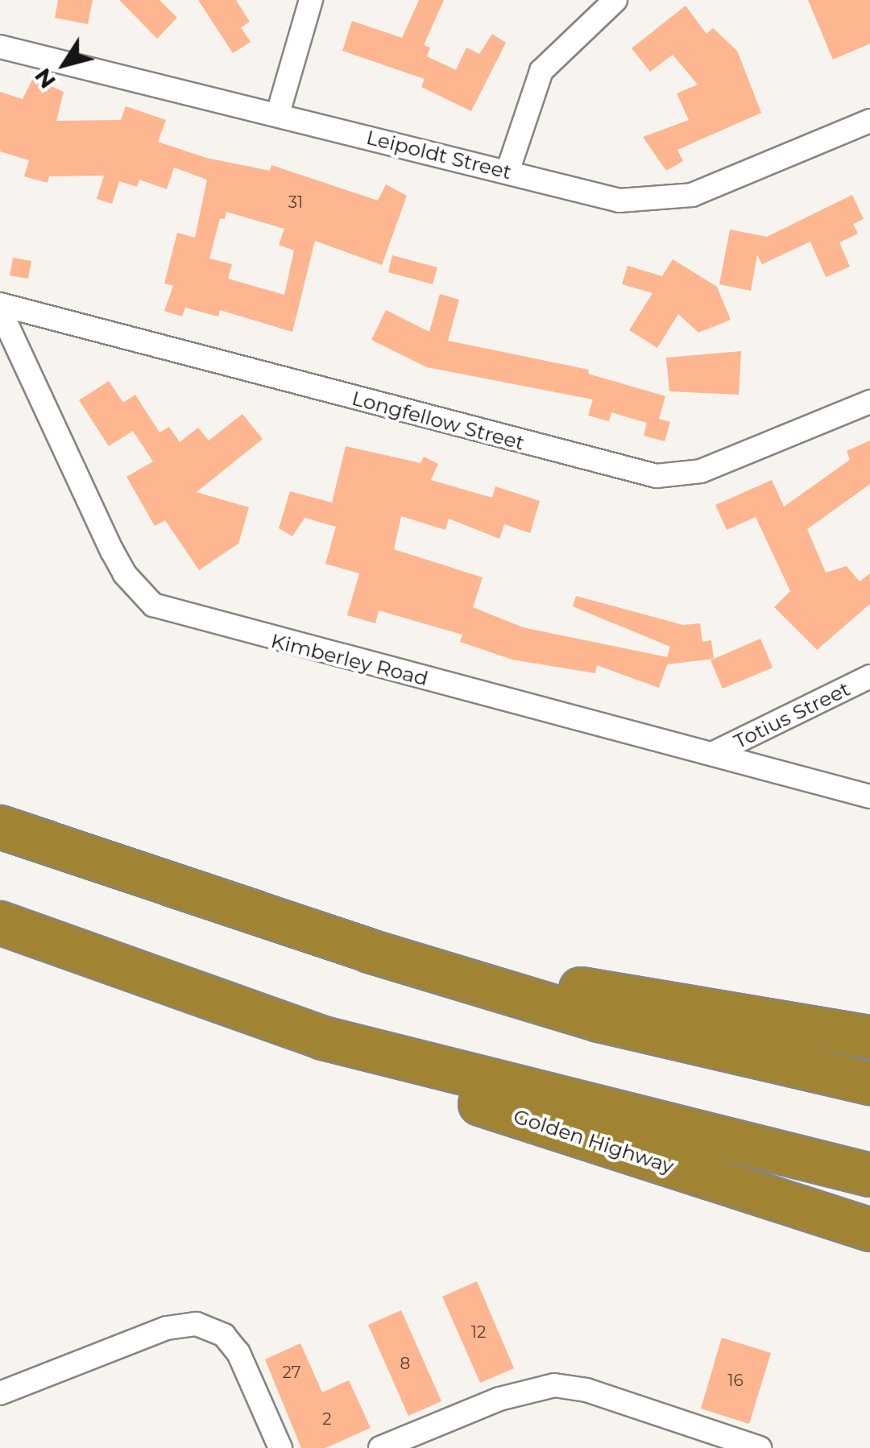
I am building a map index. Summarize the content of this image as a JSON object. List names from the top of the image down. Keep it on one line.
{"streets":{"highway":["Golden Highway"],"street":["Leipoldt Street","Longfellow Street","Kimberley Road","Totius Street"]},"crossings":[["Longfellow Street","Kimberley Road"],["Kimberley Road","Totius Street"]],"house_numbers":["31","12","8","27","16","2"],"north":"bottom left"}
